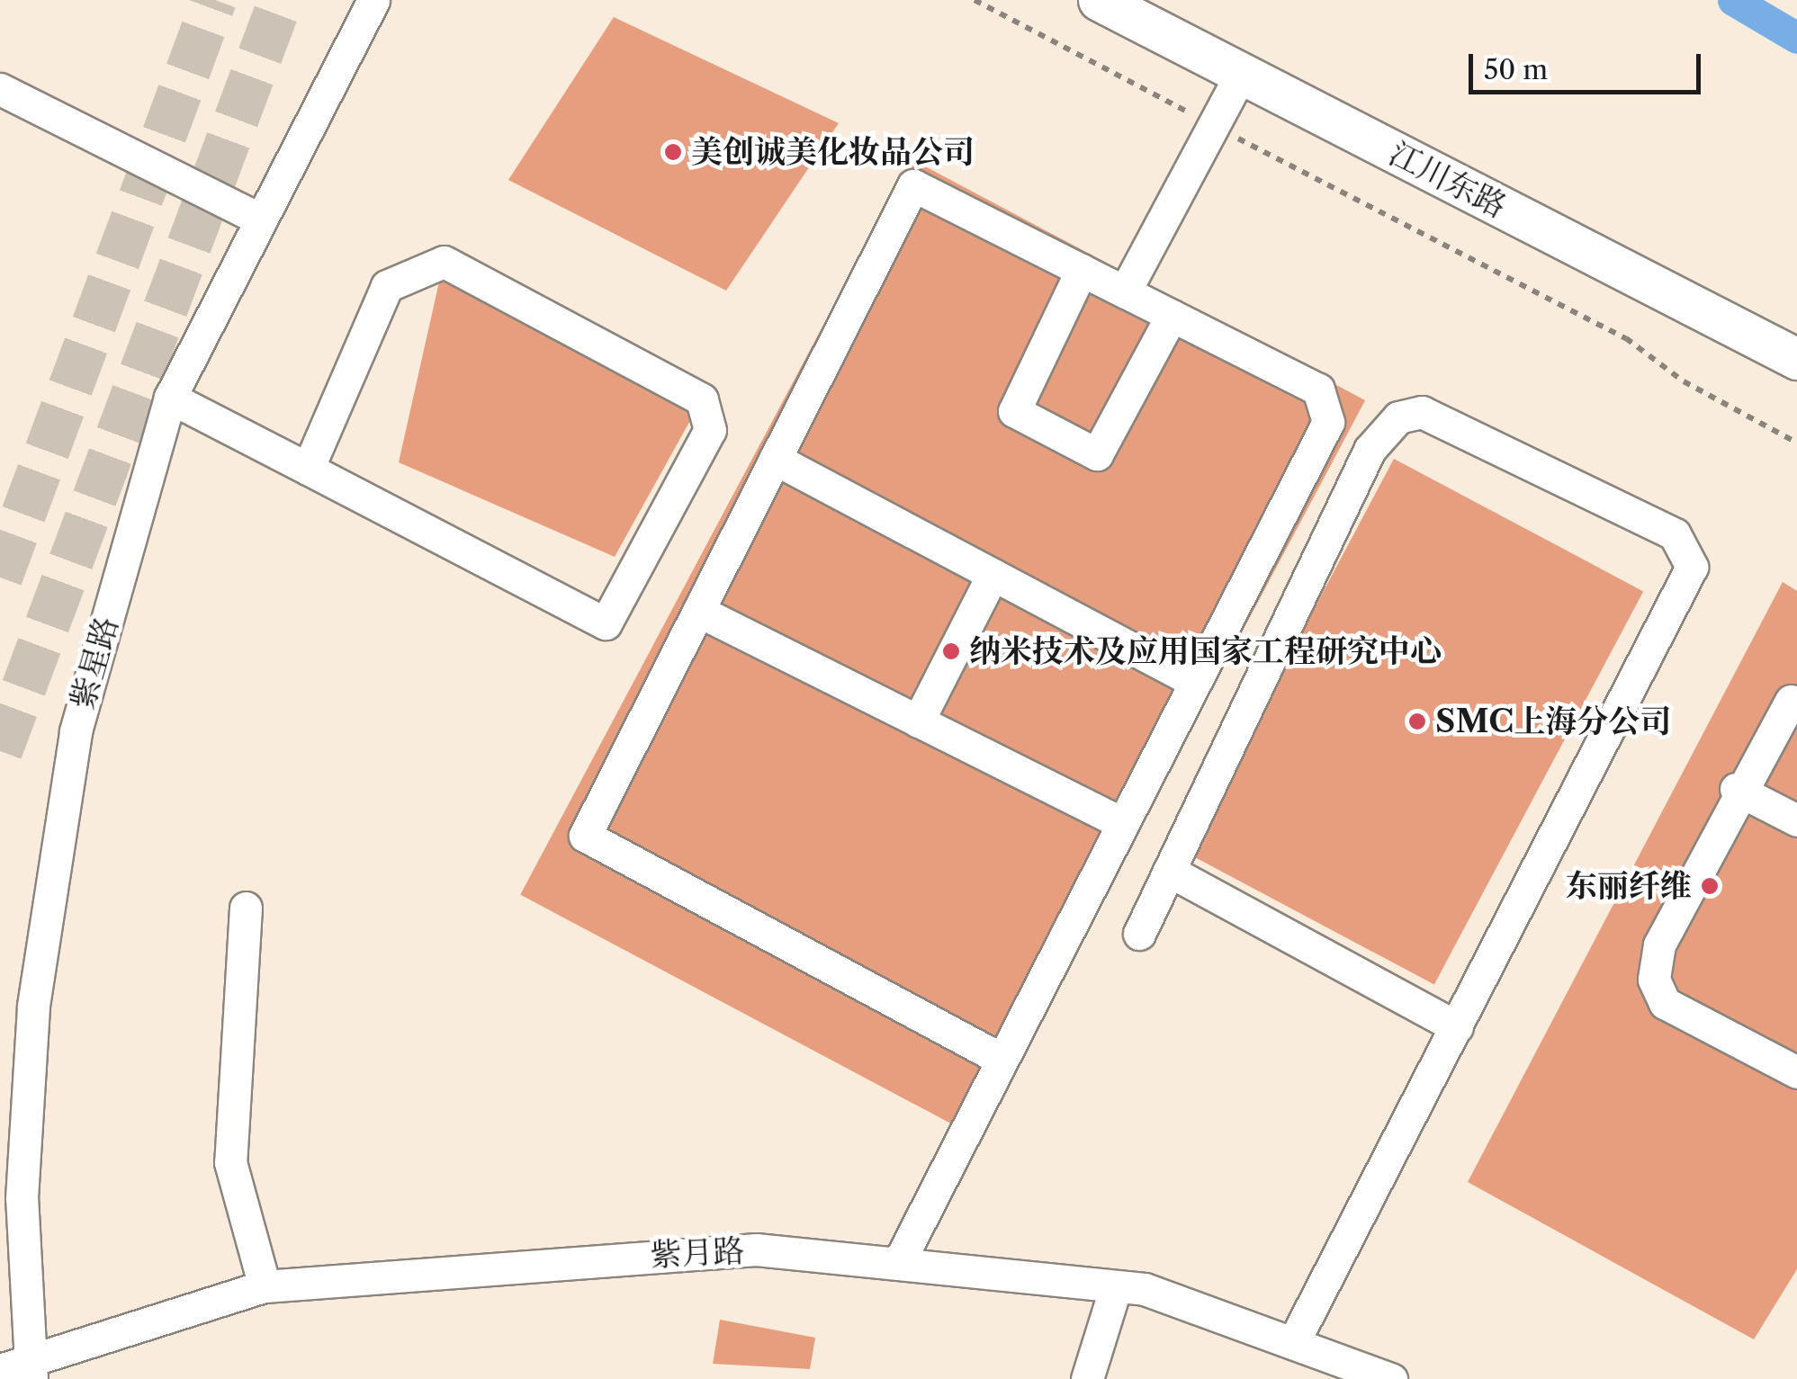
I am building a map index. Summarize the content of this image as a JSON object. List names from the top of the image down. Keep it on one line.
{"streets":{"main road":["江川东路"],"street":["紫星路","紫月路"]},"crossings":[["紫星路","紫月路"]],"places":["美创诚美化妆品公司","纳米技术及应用国家工程研究中心","SMC上海分公司","东丽纤维"],"scale_bar":"50 m"}
